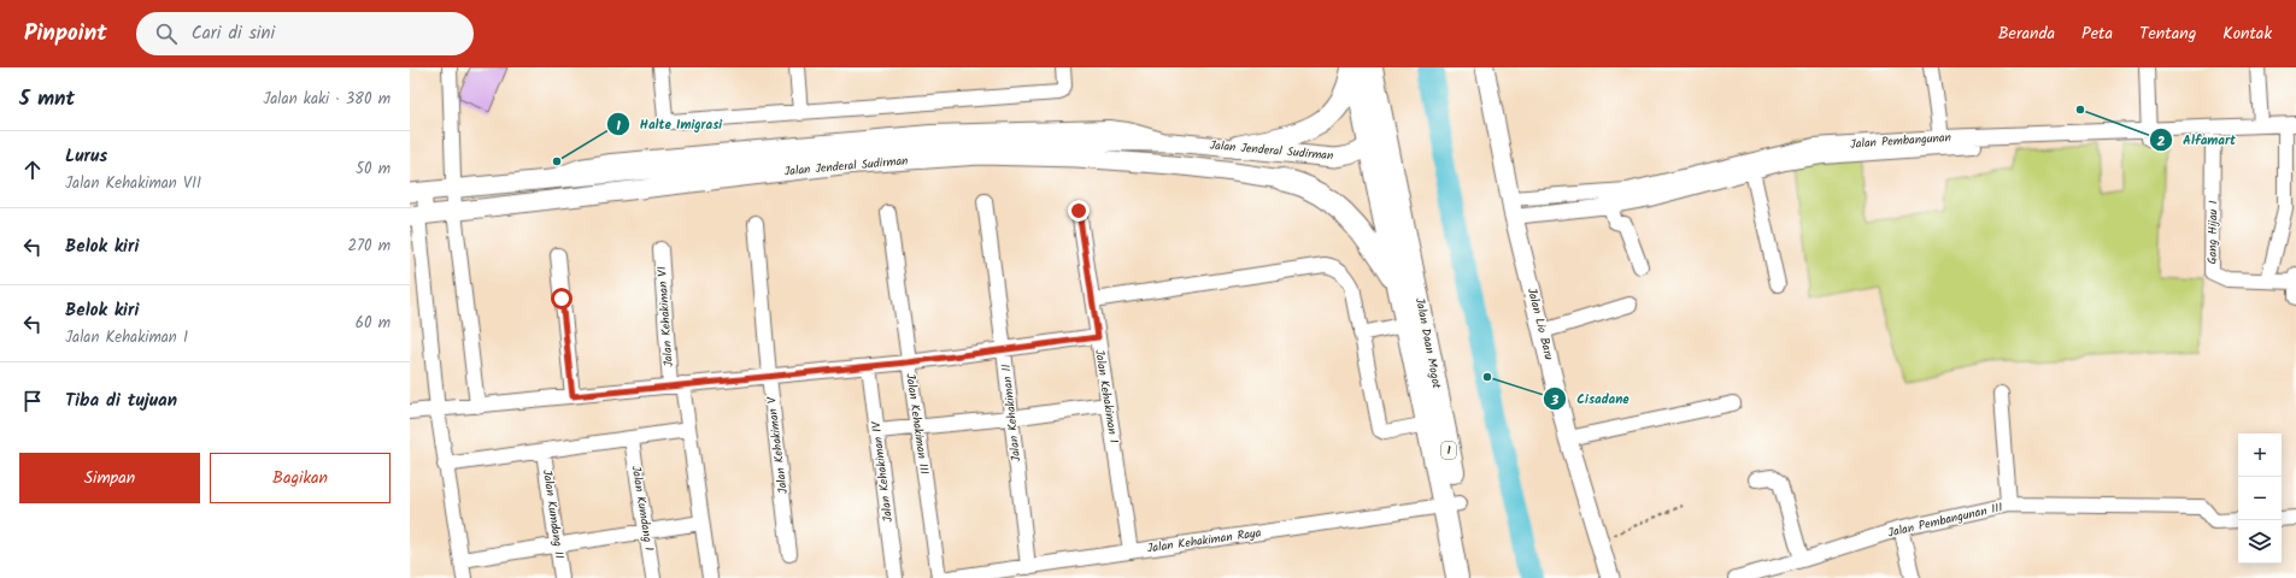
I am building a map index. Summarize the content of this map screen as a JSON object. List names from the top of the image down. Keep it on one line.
{"streets":{"highway":["Jalan Daan Mogot","1"],"main road":["Jalan Jenderal Sudirman","Jalan Lio Baru"],"street":["Jalan Pembangunan","Gang Hijau I","Jalan Kehakiman VI","Jalan Kehakiman I","Jalan Kehakiman II","Jalan Kehakiman III","Jalan Kehakiman V","Jalan Kehakiman IV","Jalan Kumdang 1","Jalan Kumdang II","Jalan Pembangunan III","Jalan Kehakiman Raya"]},"crossings":[["Jalan Pembangunan","Gang Hijau I"],["Jalan Pembangunan","Jalan Lio Baru"],["Jalan Jenderal Sudirman","Jalan Daan Mogot"],["Jalan Daan Mogot","Jalan Kehakiman Raya"],["Jalan Kehakiman I","Jalan Kehakiman Raya"],["Jalan Kehakiman II","Jalan Kehakiman Raya"]],"places":["Alfamart","Halte Imigrasi","Cisadane"],"page":{"header":"Pinpoint","search":"Cari di sini","nav":["Beranda","Peta","Tentang","Kontak"],"heading":["5 mnt","Jalan kaki · 380 m"],"list":[["Lurus","Jalan Kehakiman VII","50 m"],["Belok kiri","270 m"],["Belok kiri","Jalan Kehakiman I","60 m"],"Tiba di tujuan"],"map_buttons":["+","−"],"buttons":["Simpan","Bagikan"]}}
